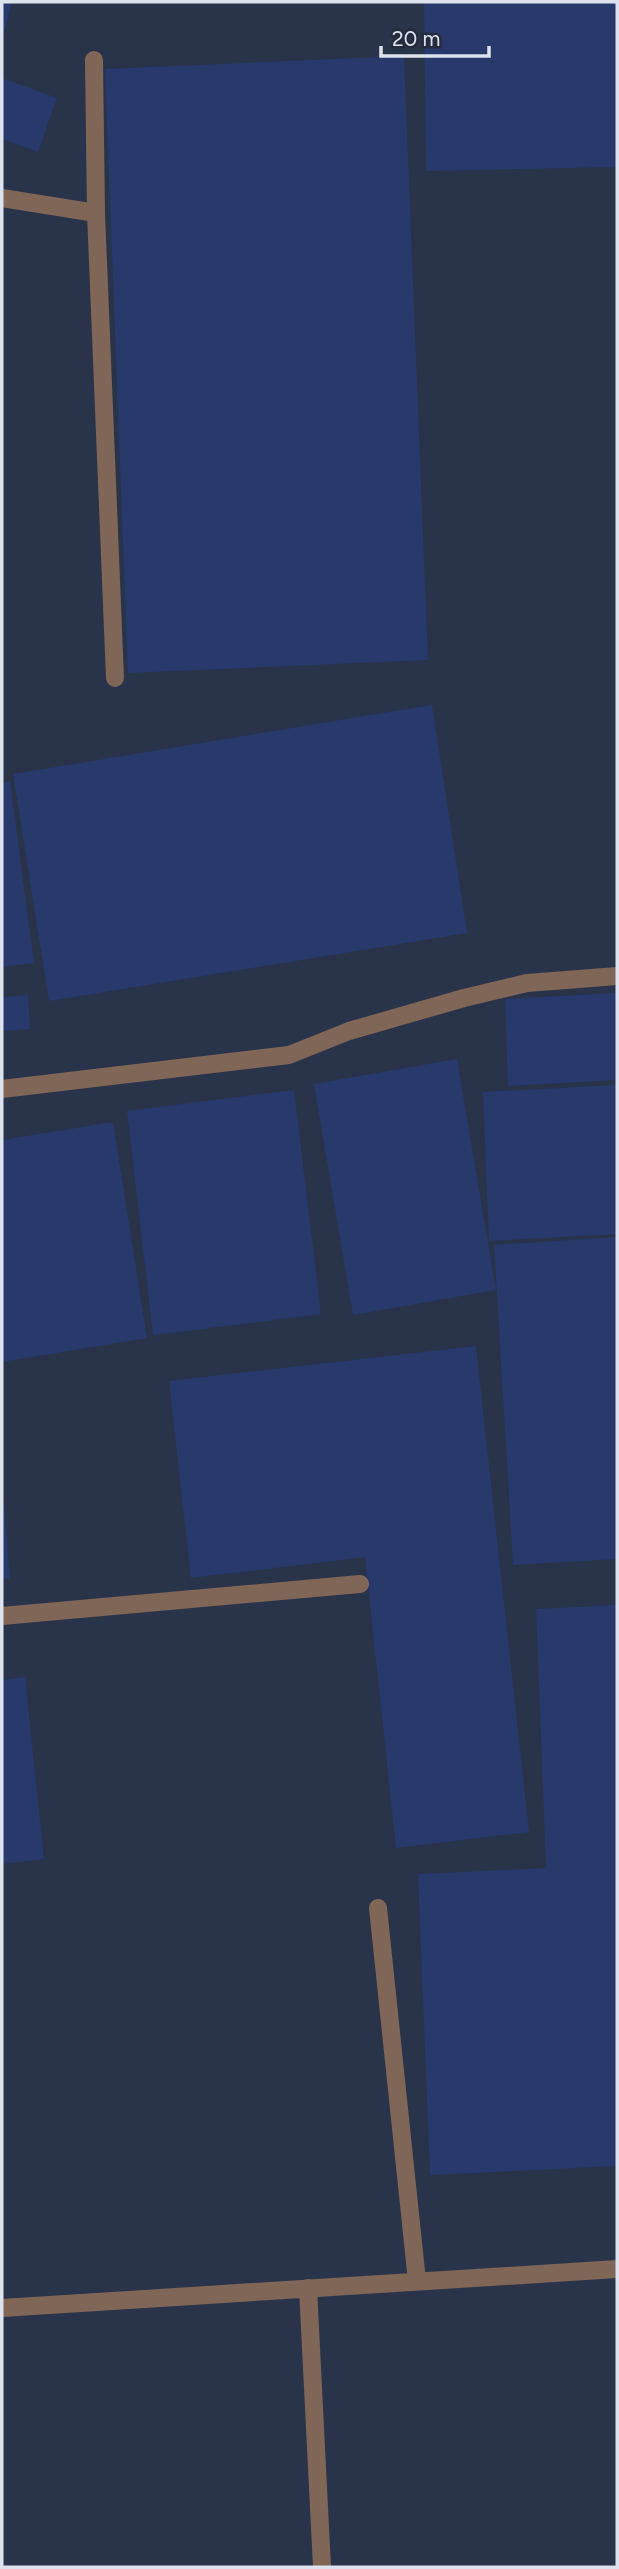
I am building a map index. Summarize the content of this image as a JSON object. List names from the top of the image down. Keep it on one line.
{"scale_bar":"20 m"}
